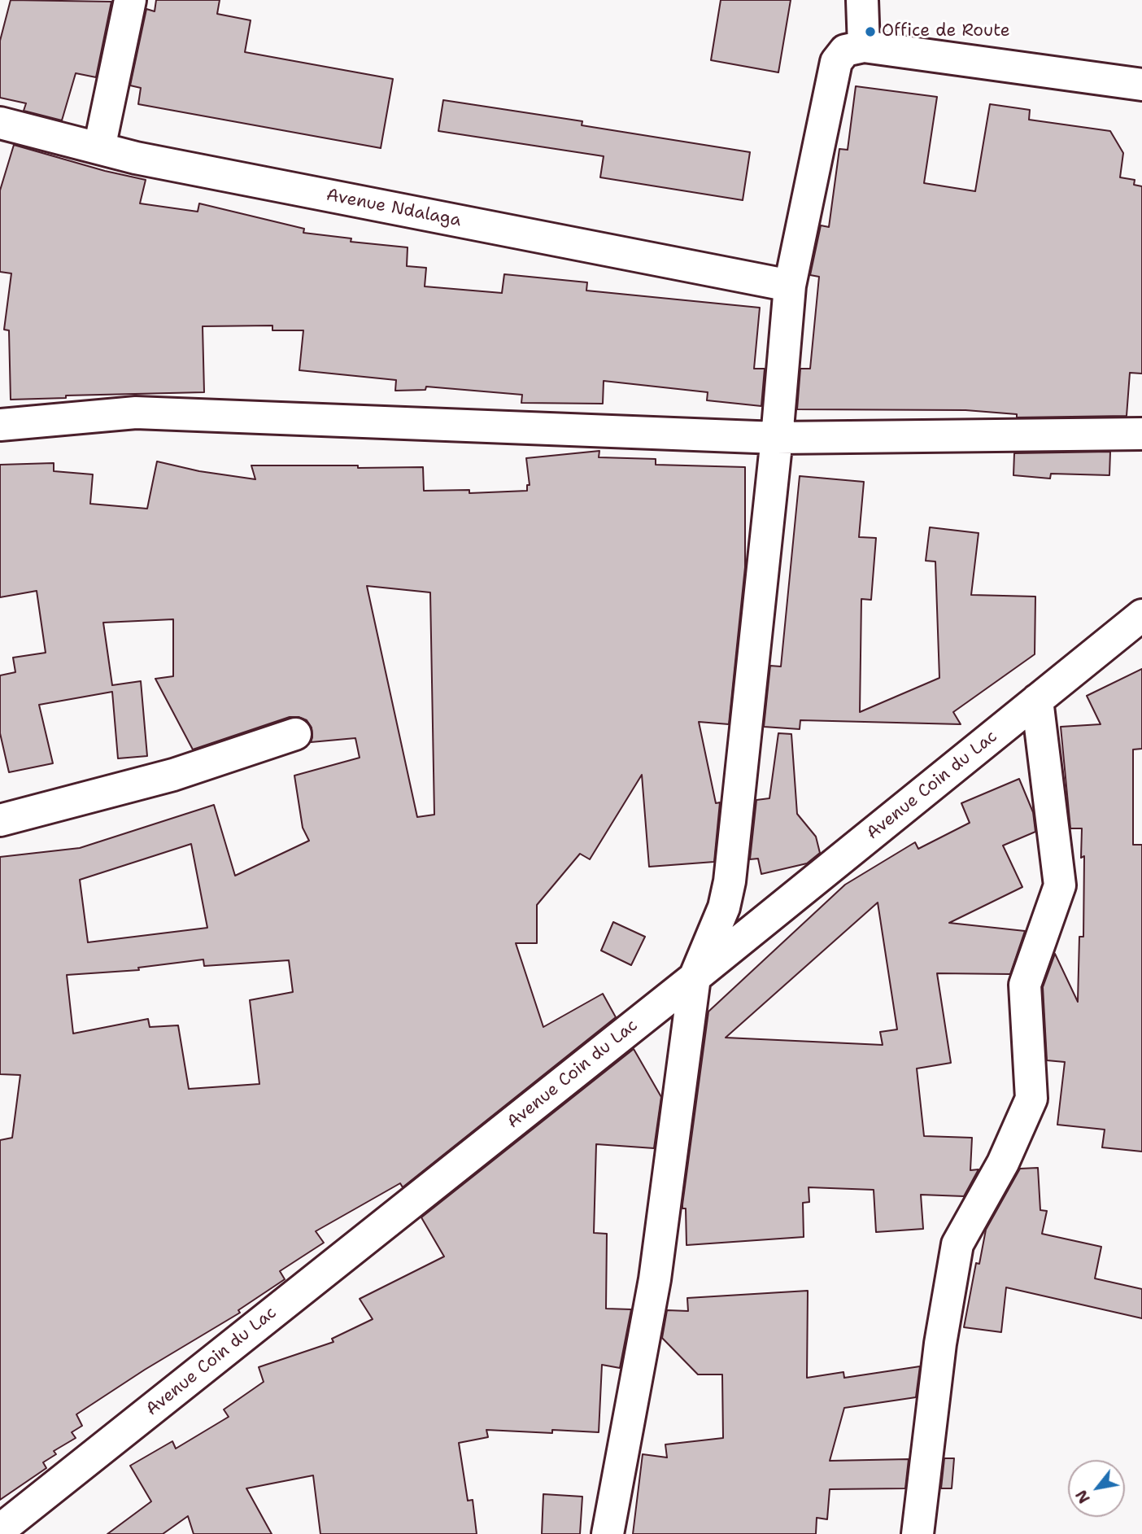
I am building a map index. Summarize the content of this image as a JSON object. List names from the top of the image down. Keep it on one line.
{"streets":{"street":["Avenue Ndalaga","Avenue Coin du Lac"]},"places":["Office de Route"],"north":"bottom left"}
